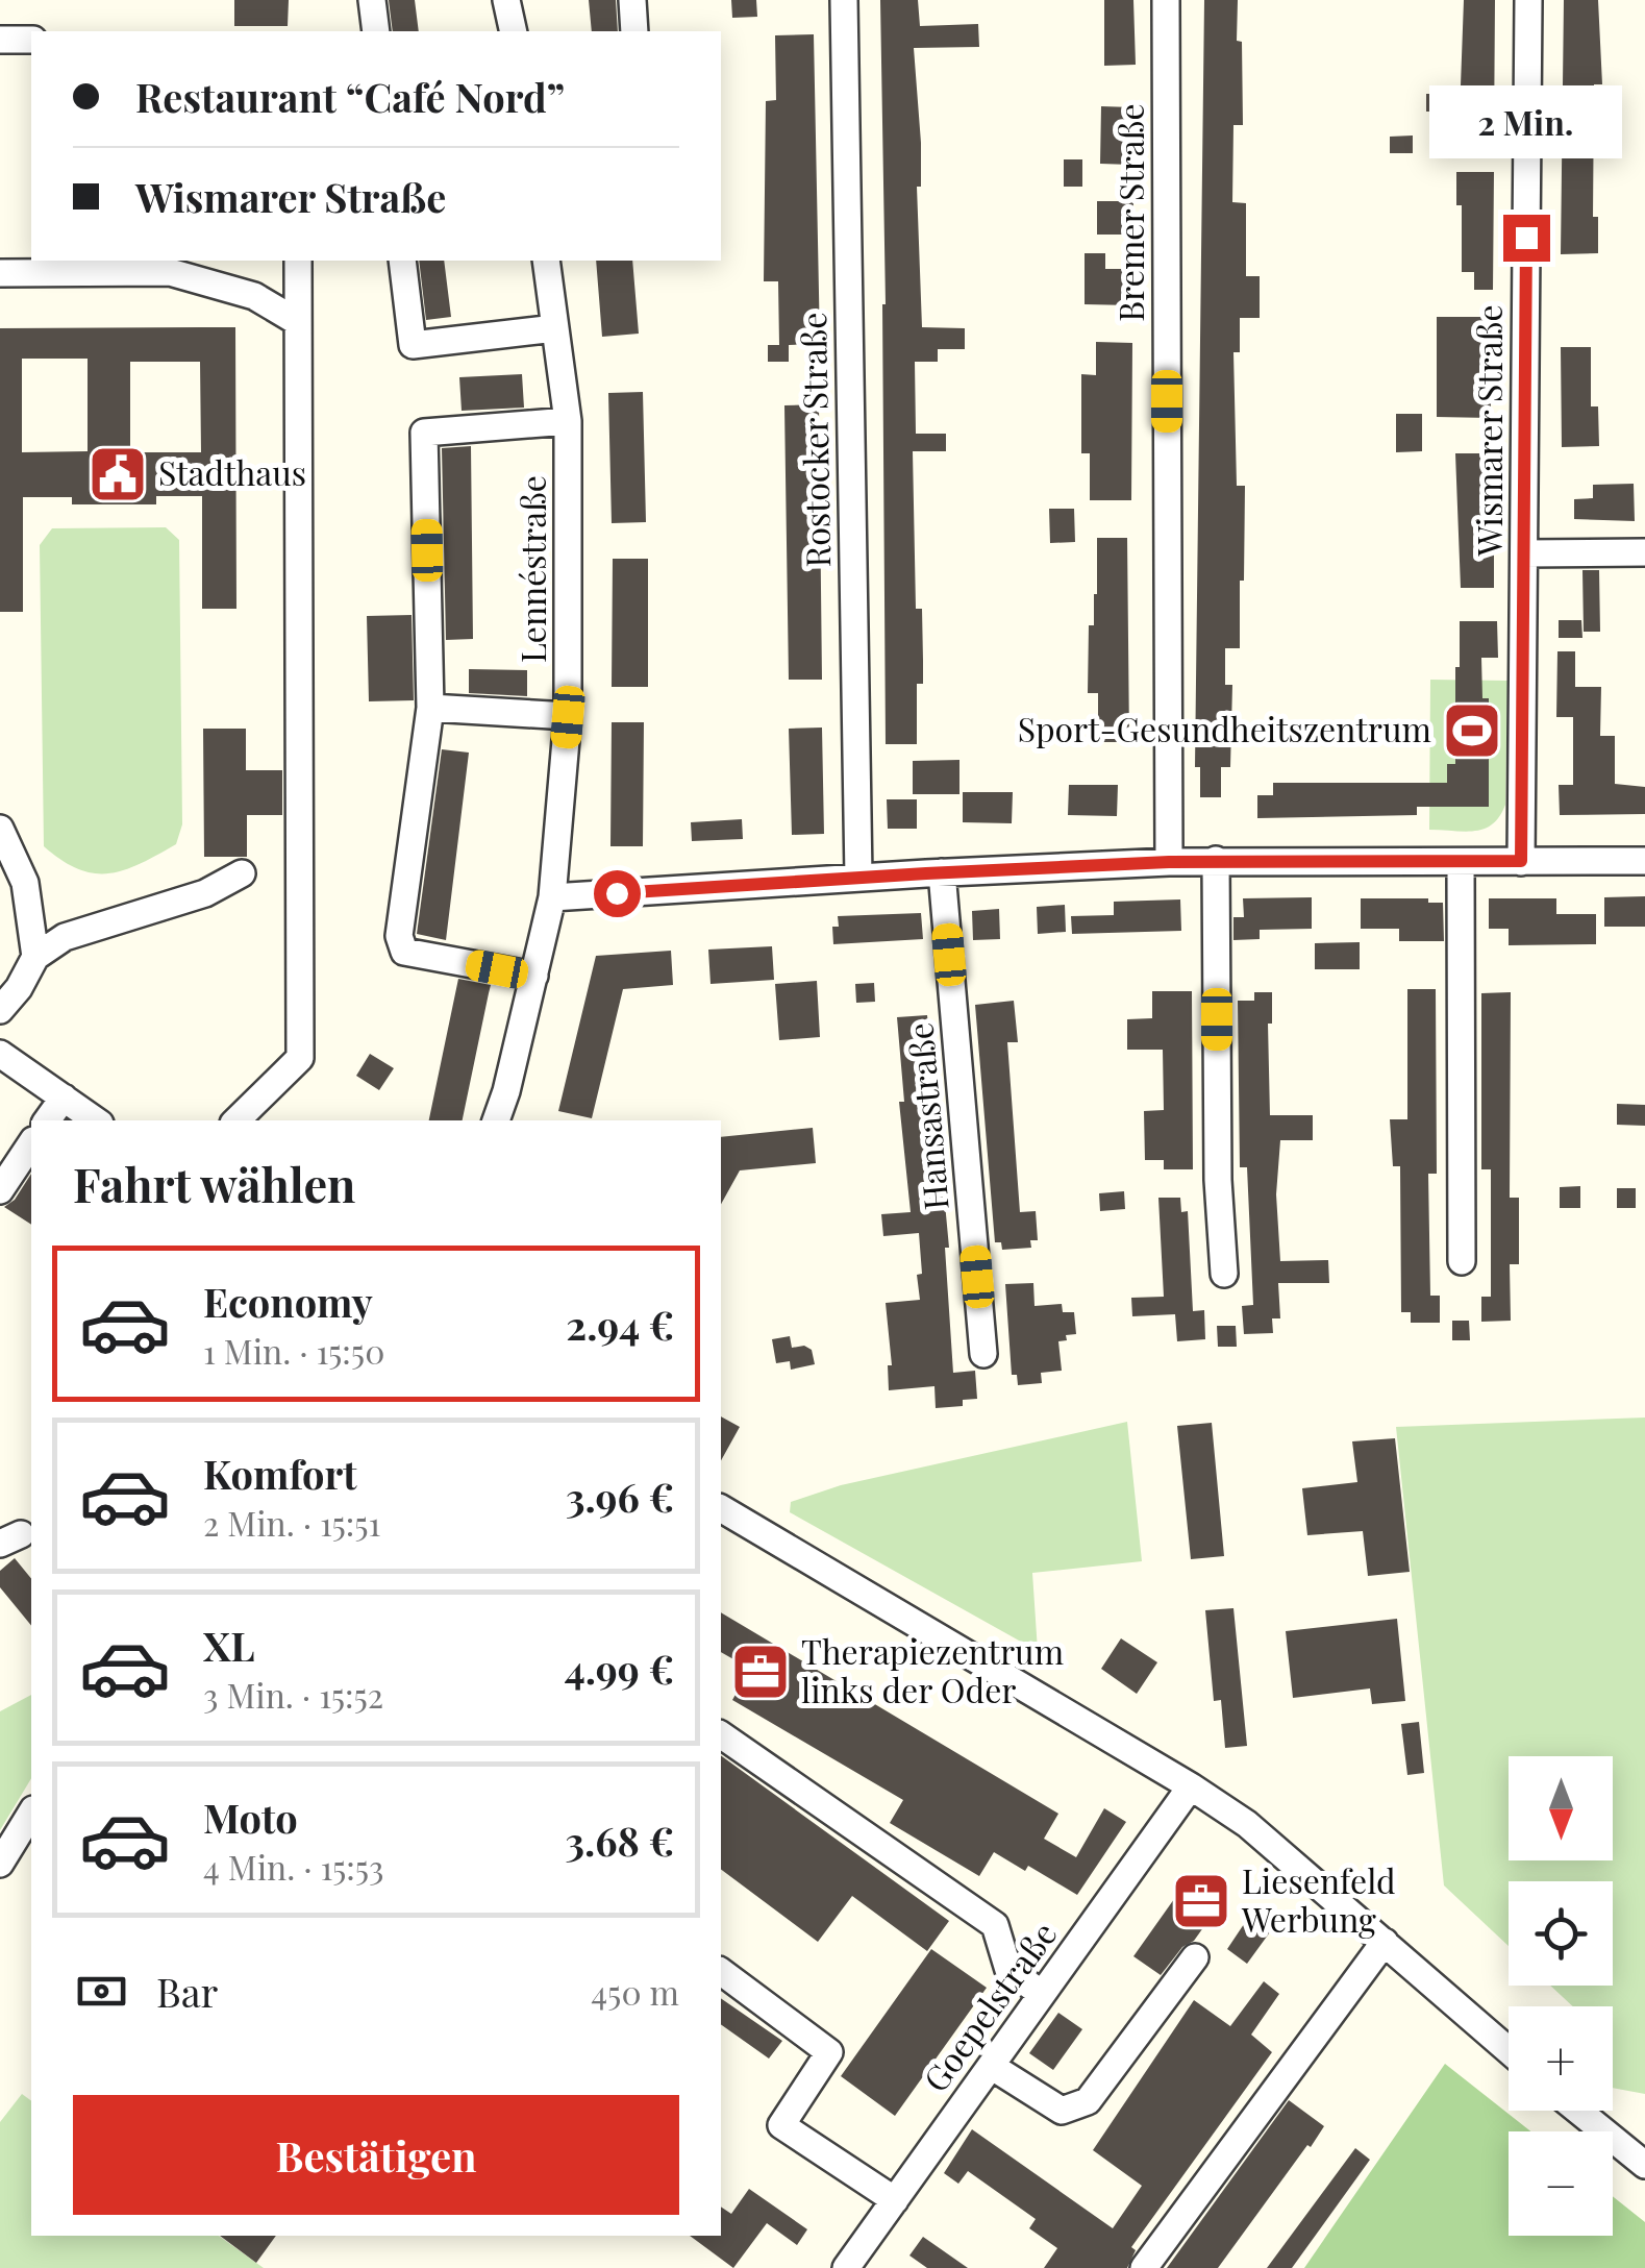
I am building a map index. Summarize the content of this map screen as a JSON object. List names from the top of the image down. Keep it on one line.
{"streets":{"street":["Bremer Straße","Wismarer Straße","Rostocker Straße","Lennéstraße","Hansastraße","Goepelstraße"]},"places":{"public building":["Stadthaus"],"sports":["Sport-Gesundheitszentrum"],"office":["Therapiezentrum links der Oder","Liesenfeld Werbung"]},"north":"bottom","page":{"banner":["Restaurant “Café Nord”","Wismarer Straße"],"bubble":"2 Min.","heading":"Fahrt wählen","list":[{"name":"Economy","note":"1 Min. · 15:50","value":"2.94 €"},{"name":"Komfort","note":"2 Min. · 15:51","value":"3.96 €"},{"name":"XL","note":"3 Min. · 15:52","value":"4.99 €"},{"name":"Moto","note":"4 Min. · 15:53","value":"3.68 €"}],"map_buttons":["+","−"],"pay":["Bar","450 m"],"buttons":"Bestätigen"}}
